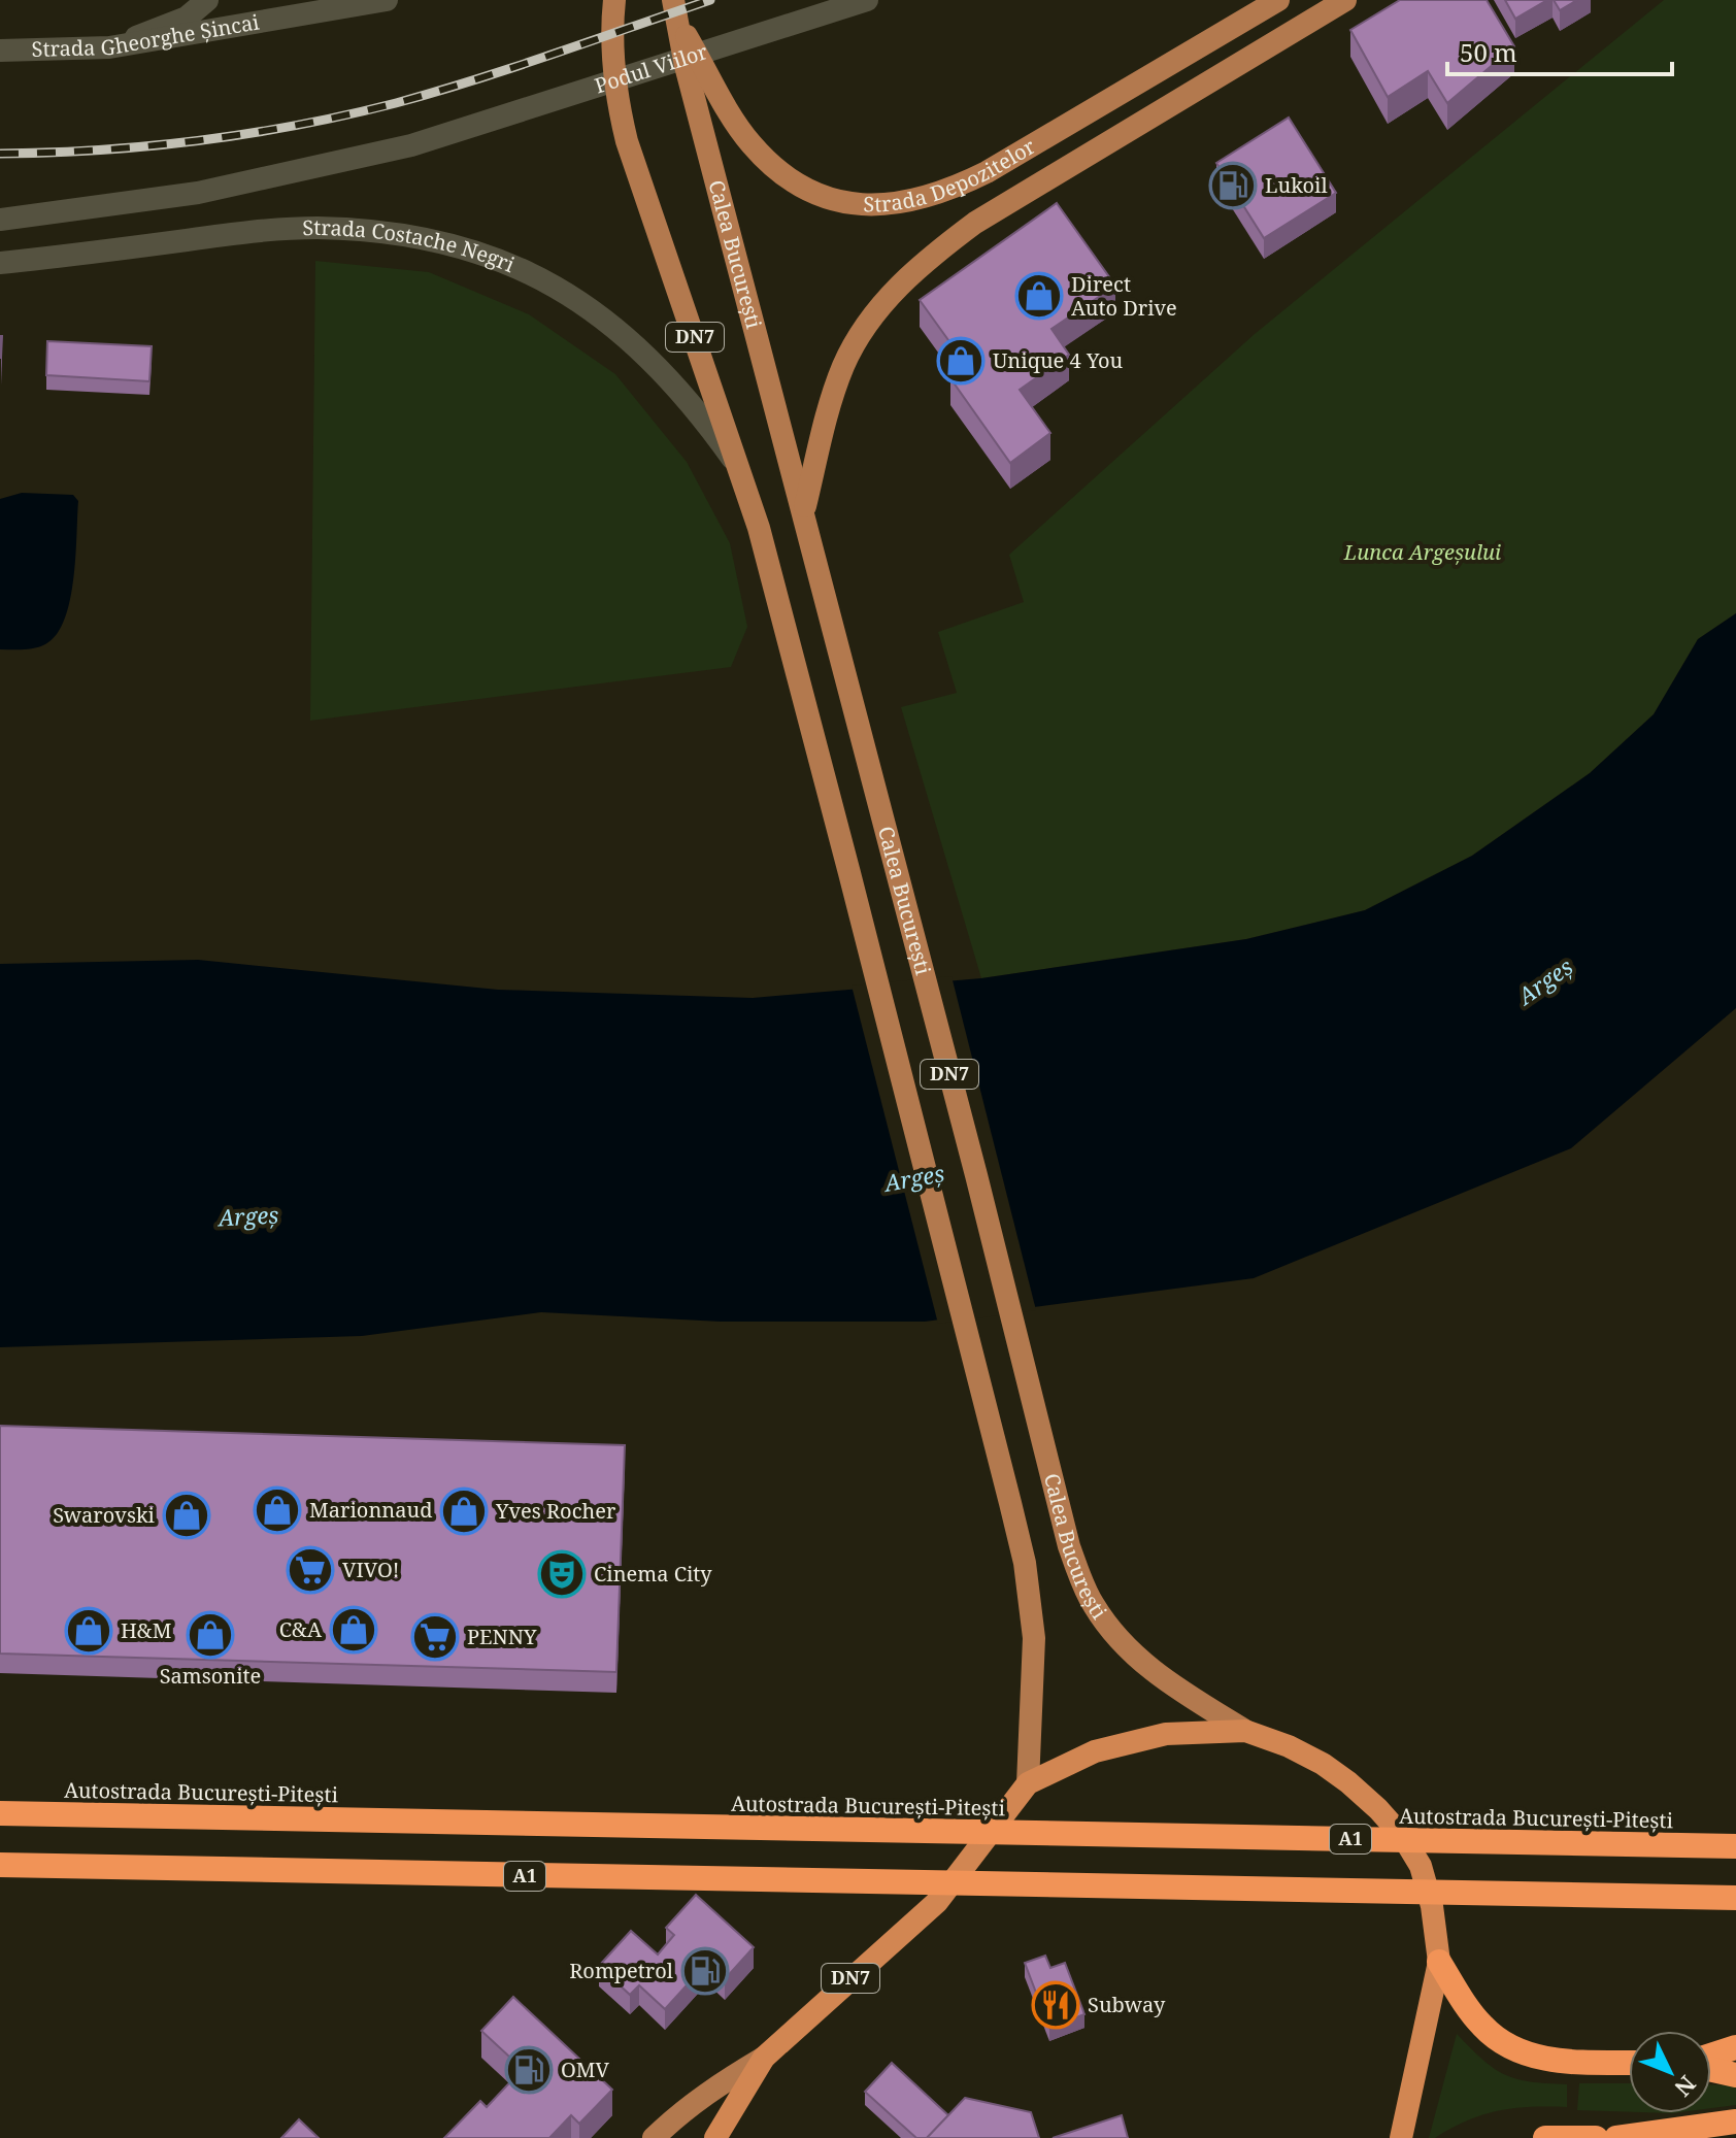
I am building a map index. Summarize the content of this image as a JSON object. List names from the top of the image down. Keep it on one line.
{"streets":{"highway":["DN7","Autostrada București-Pitești","A1"],"main road":["Strada Gheorghe Șincai","Podul Viilor","Strada Depozitelor","Strada Costache Negri","Calea București"]},"crossings":[["Strada Depozitelor","Calea București"],["Strada Costache Negri","DN7"],["Calea București","DN7"]],"water":["Argeș"],"parks":["Lunca Argeșului"],"places":{"fuel station":["Lukoil","Rompetrol","OMV"],"shop":["Direct Auto Drive","Unique 4 You","Marionnaud","Yves Rocher","Swarovski","C&A","H&M","Samsonite"],"supermarket":["VIVO!","PENNY"],"theatre":["Cinema City"],"restaurant":["Subway"]},"scale_bar":"50 m","north":"bottom right"}
